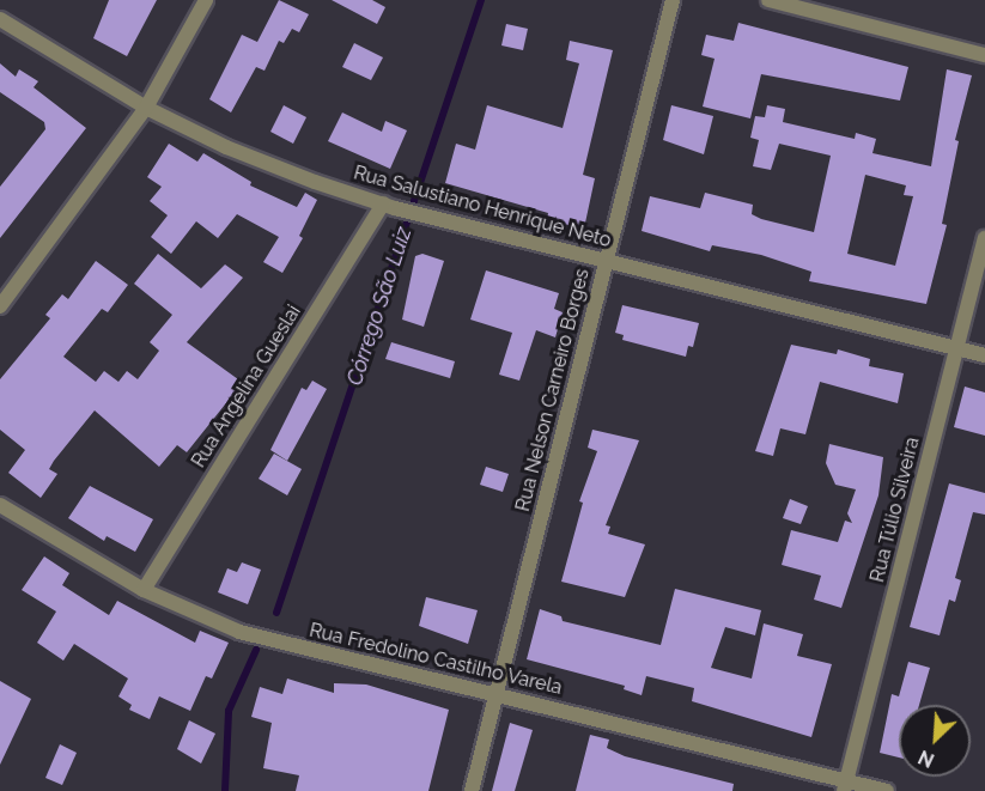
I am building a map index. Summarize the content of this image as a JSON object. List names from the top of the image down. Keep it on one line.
{"streets":{"street":["Rua Salustiano Henrique Neto","Rua Angelina Gueslai","Rua Nelson Carneiro Borges","Rua Túlio Silveira","Rua Fredolino Castilho Varela"]},"crossings":[["Rua Salustiano Henrique Neto","Rua Angelina Gueslai"],["Rua Salustiano Henrique Neto","Rua Nelson Carneiro Borges"],["Rua Salustiano Henrique Neto","Rua Túlio Silveira"],["Rua Angelina Gueslai","Rua Fredolino Castilho Varela"],["Rua Nelson Carneiro Borges","Rua Fredolino Castilho Varela"],["Rua Túlio Silveira","Rua Fredolino Castilho Varela"]],"water":["Córrego São Luiz"],"north":"bottom left"}
